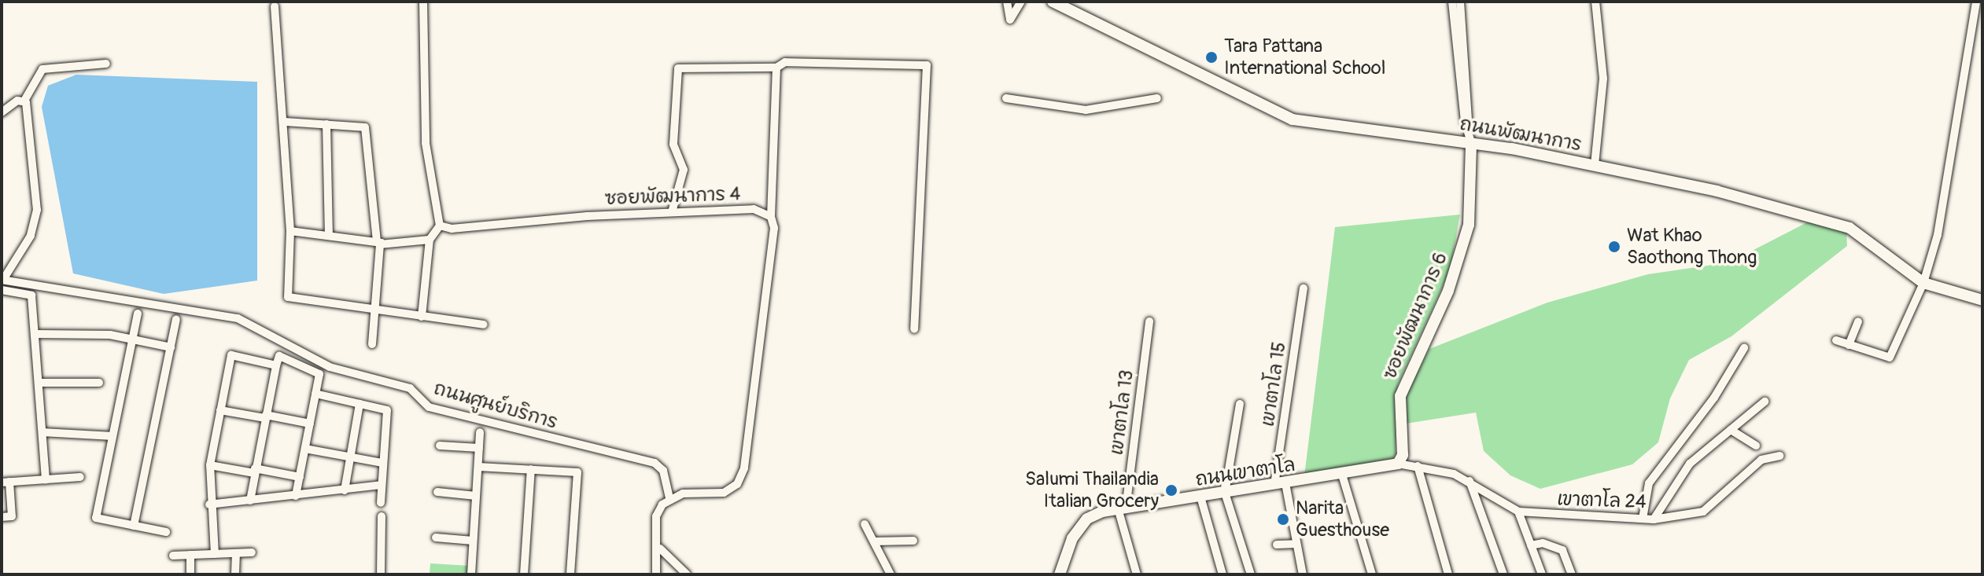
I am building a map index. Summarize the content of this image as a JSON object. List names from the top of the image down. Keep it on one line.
{"streets":{"street":["ถนนพัฒนาการ","ซอยพัฒนาการ 4","ซอยพัฒนาการ 6","เขาตาโล 15","ถนนศูนย์บริการ","เขาตาโล 13","ถนนเขาตาโล","เขาตาโล 24"]},"crossings":[["ถนนพัฒนาการ","ซอยพัฒนาการ 6"],["ซอยพัฒนาการ 6","ถนนเขาตาโล"],["ซอยพัฒนาการ 6","เขาตาโล 24"],["เขาตาโล 15","ถนนเขาตาโล"],["เขาตาโล 13","ถนนเขาตาโล"],["ถนนเขาตาโล","เขาตาโล 24"]],"places":["Tara Pattana International School","Wat Khao Saothong Thong","Salumi Thailandia Italian Grocery","Narita Guesthouse"]}
